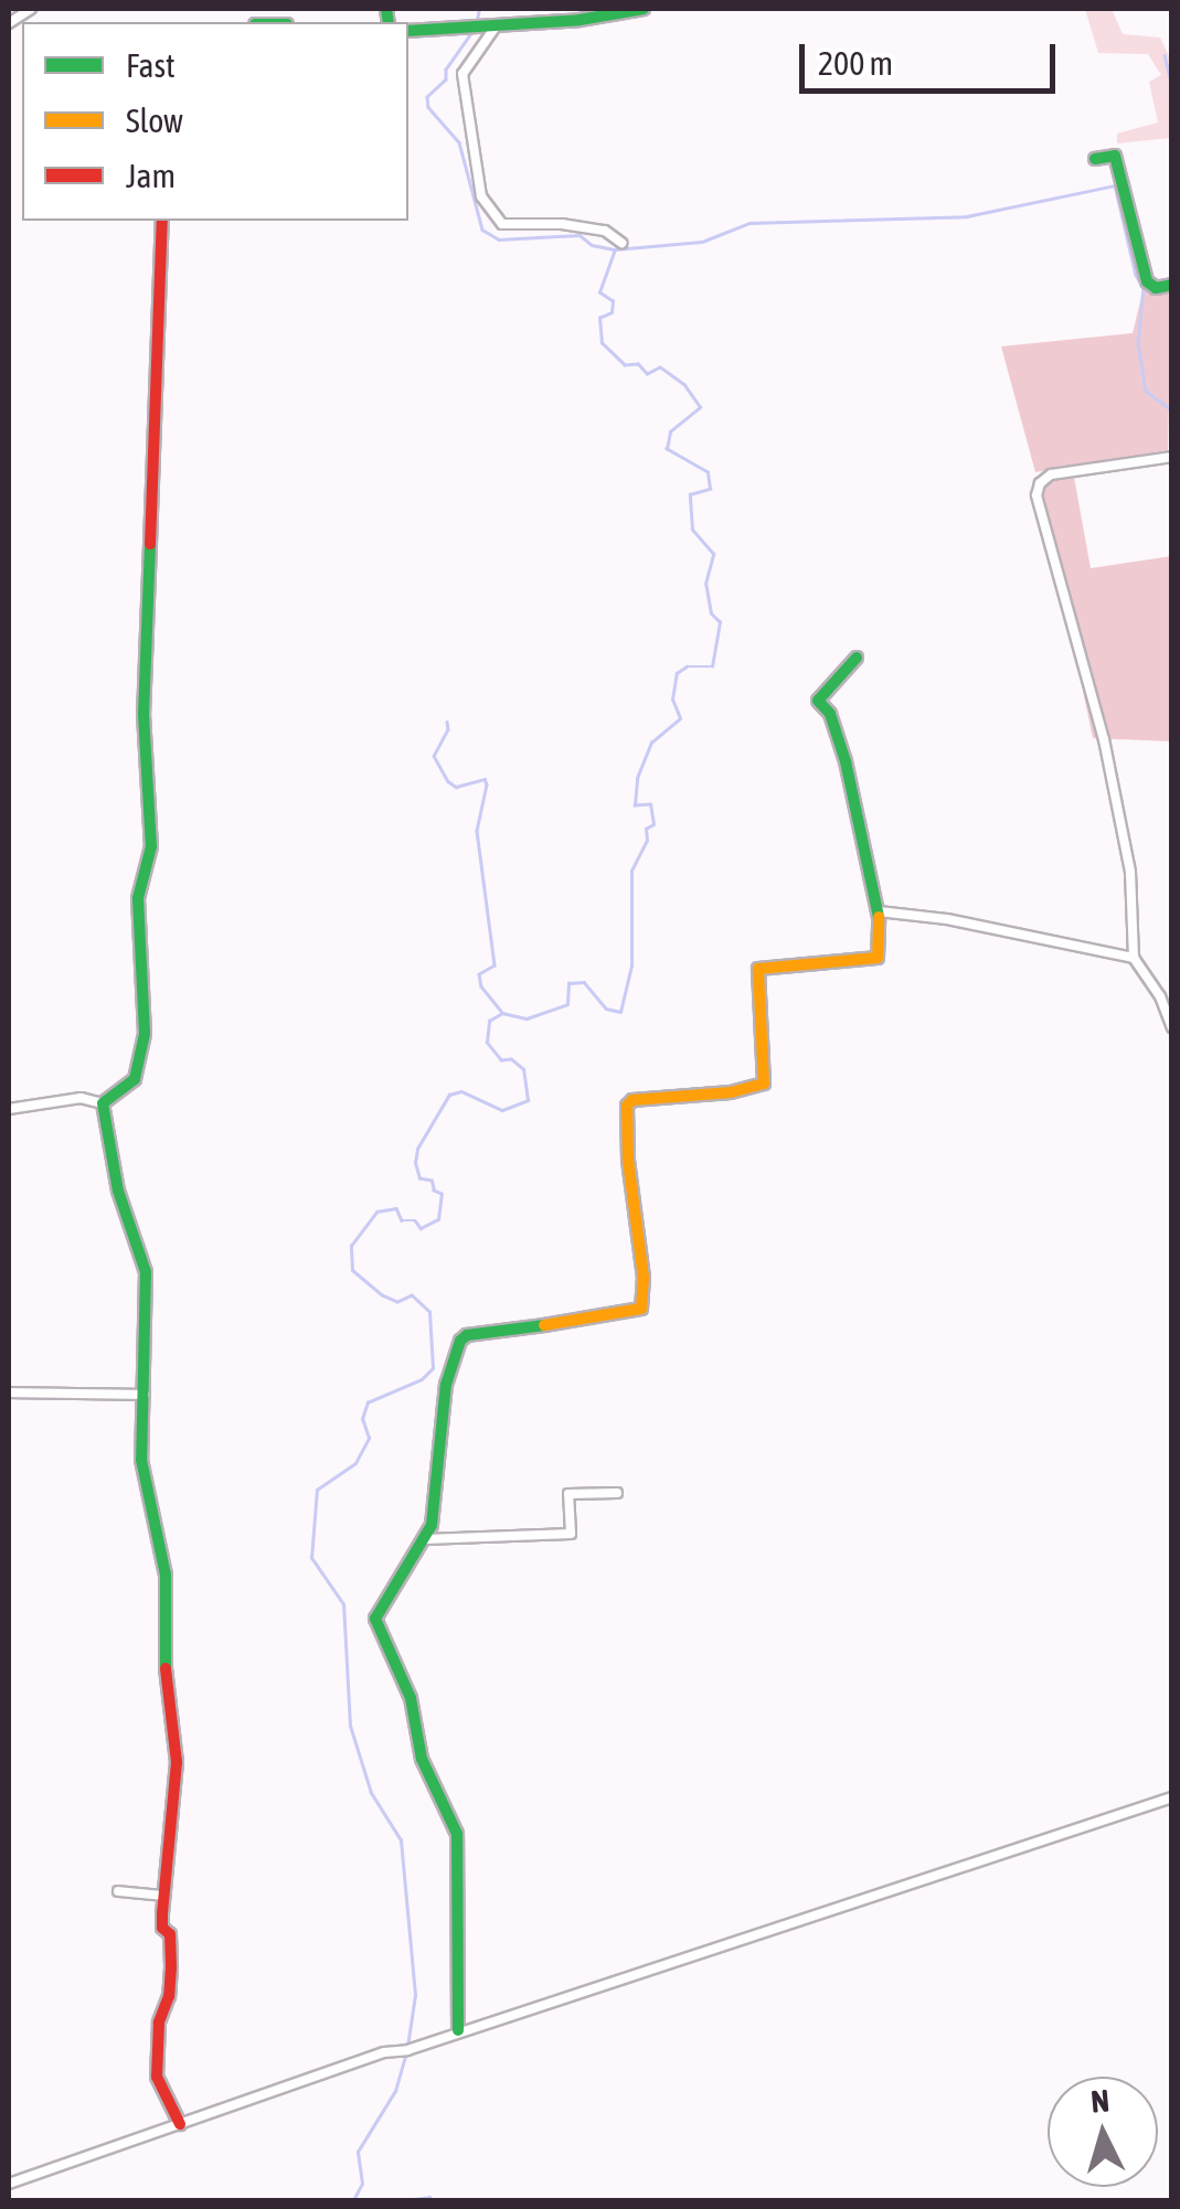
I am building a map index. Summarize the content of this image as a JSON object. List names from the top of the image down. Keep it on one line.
{"legend":["Fast","Slow","Jam"],"scale_bar":"200 m","north":"top"}
